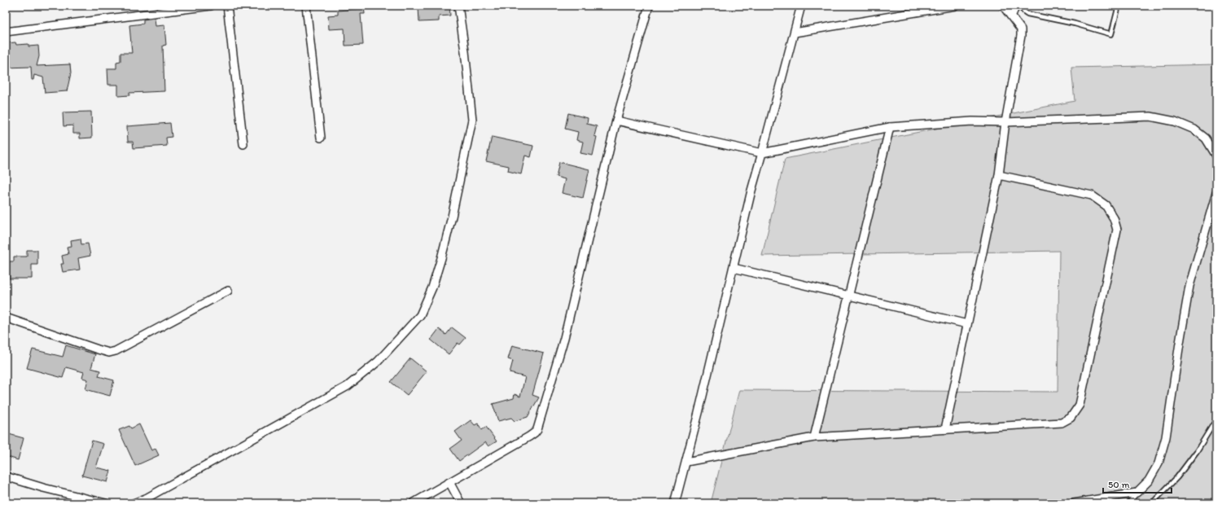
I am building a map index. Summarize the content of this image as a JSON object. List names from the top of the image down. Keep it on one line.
{"scale_bar":"50 m"}
